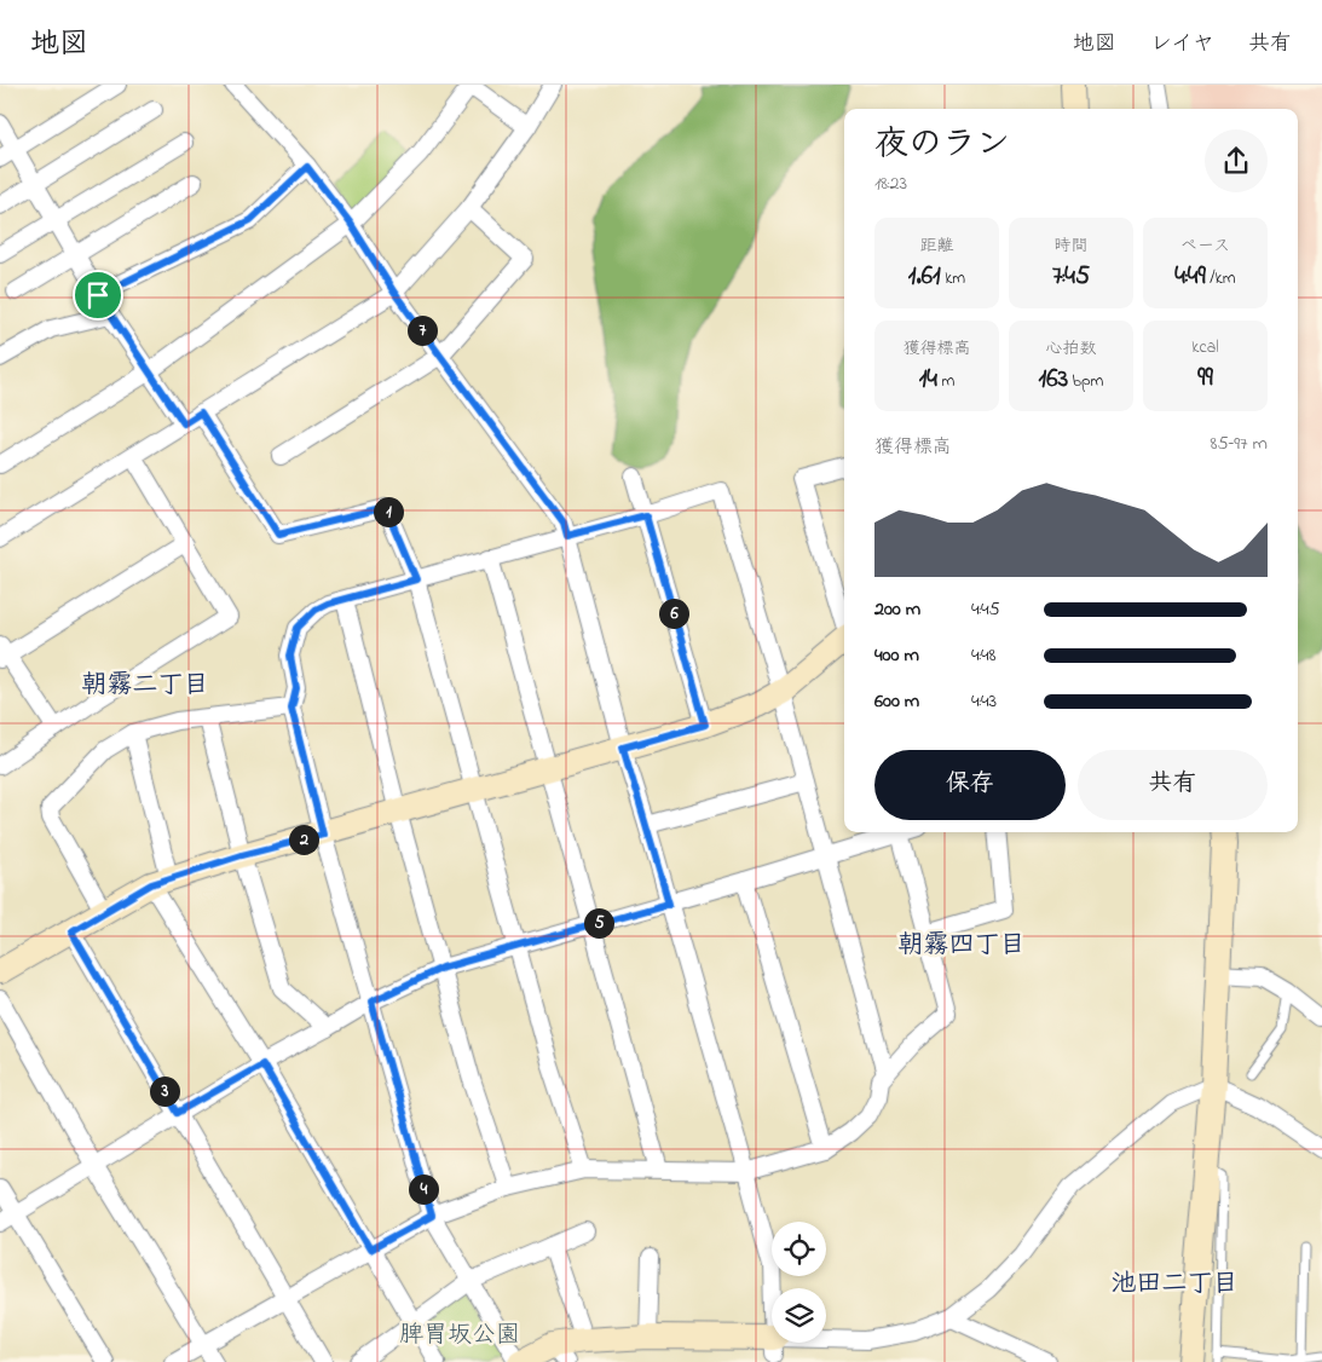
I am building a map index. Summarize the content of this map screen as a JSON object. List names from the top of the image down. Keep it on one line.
{"districts":["朝霧二丁目","朝霧四丁目","池田二丁目"],"parks":["脾胃坂公園"],"page":{"header":"地図","nav":["地図","レイヤ","共有"],"heading":["夜のラン","18:23"],"stats":[["距離","1.61 km"],["時間","7:45"],["ペース","4:49 /km"],["獲得標高","14 m"],["心拍数","163 bpm"],["kcal","99"]],"pins":["7","1","6","2","5","3","4"],"chart":["獲得標高","85–97 m"],"list":[{"name":"200 m","note":"4:45"},{"name":"400 m","note":"4:48"},{"name":"600 m","note":"4:43"}],"buttons":["保存","共有"]}}
